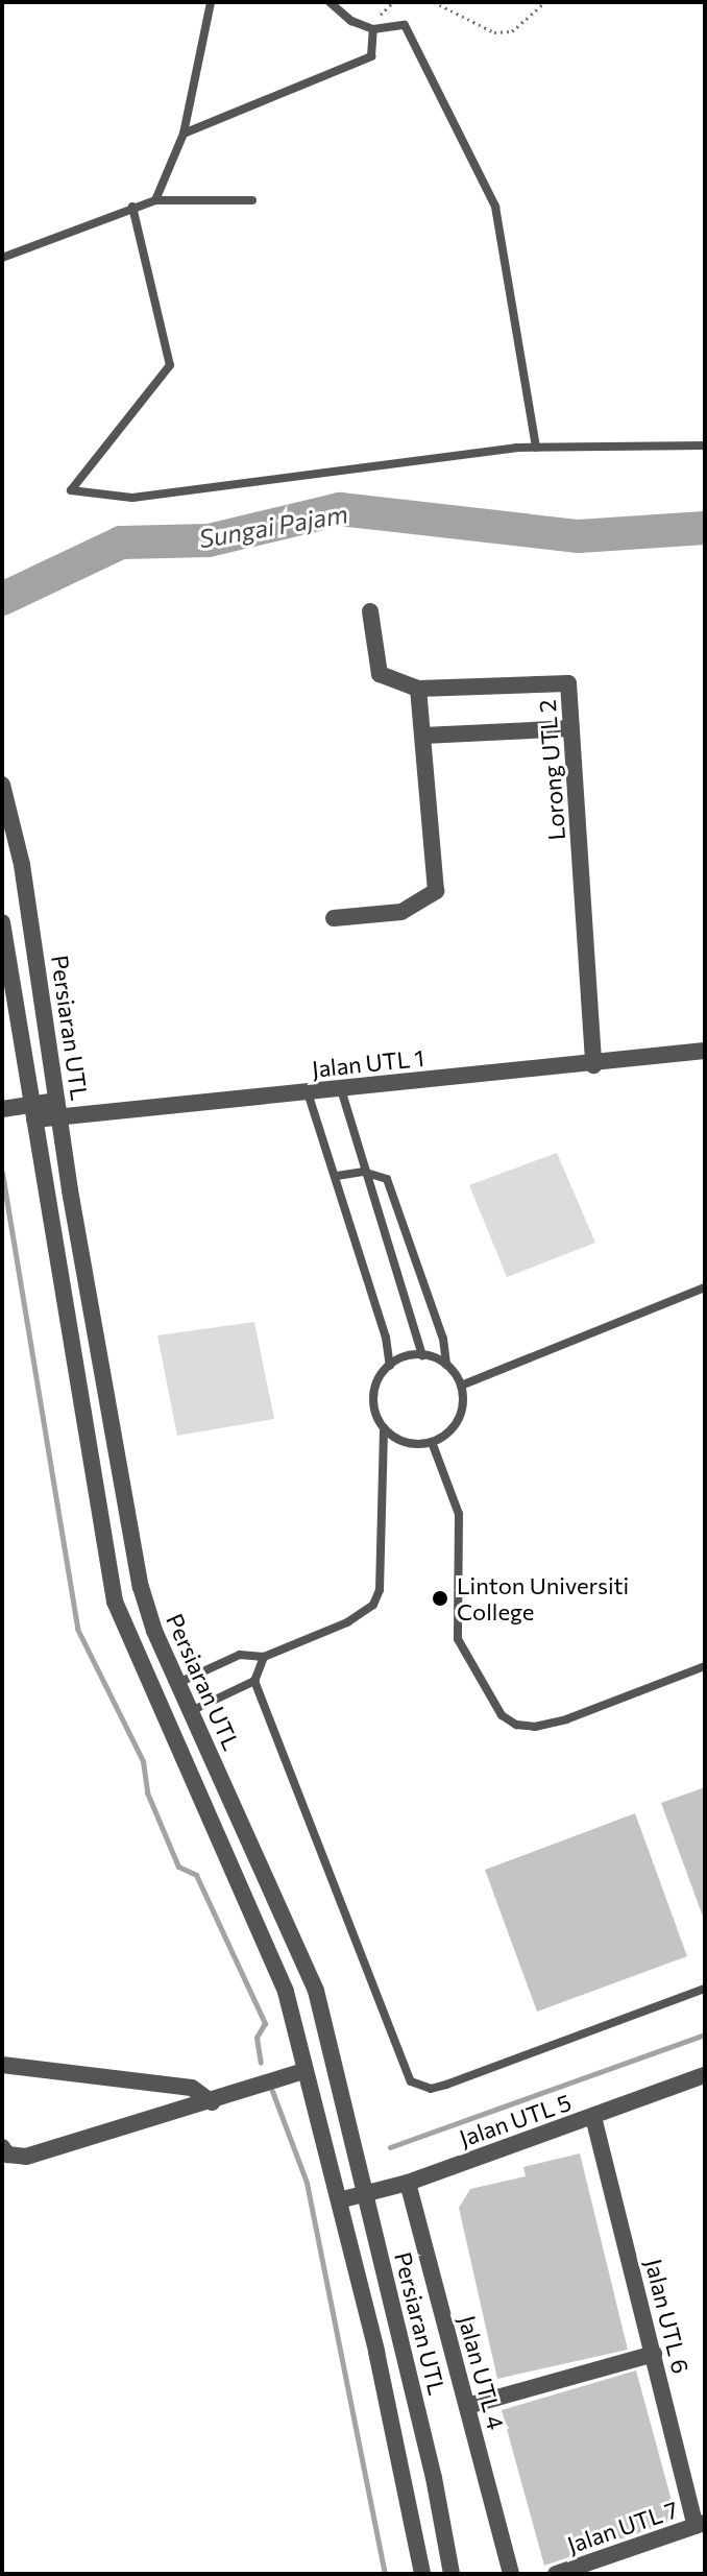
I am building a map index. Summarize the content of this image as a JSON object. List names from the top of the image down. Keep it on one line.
{"streets":{"street":["Lorong UTL 2","Persiaran UTL","Jalan UTL 1","Jalan UTL 5","Jalan UTL 6","Jalan UTL 4","Jalan UTL 7"]},"crossings":[["Lorong UTL 2","Jalan UTL 1"],["Persiaran UTL","Jalan UTL 1"],["Persiaran UTL","Jalan UTL 5"],["Jalan UTL 5","Jalan UTL 6"],["Jalan UTL 5","Jalan UTL 4"],["Jalan UTL 6","Jalan UTL 7"]],"water":["Sungai Pajam"],"places":["Linton Universiti College"]}
